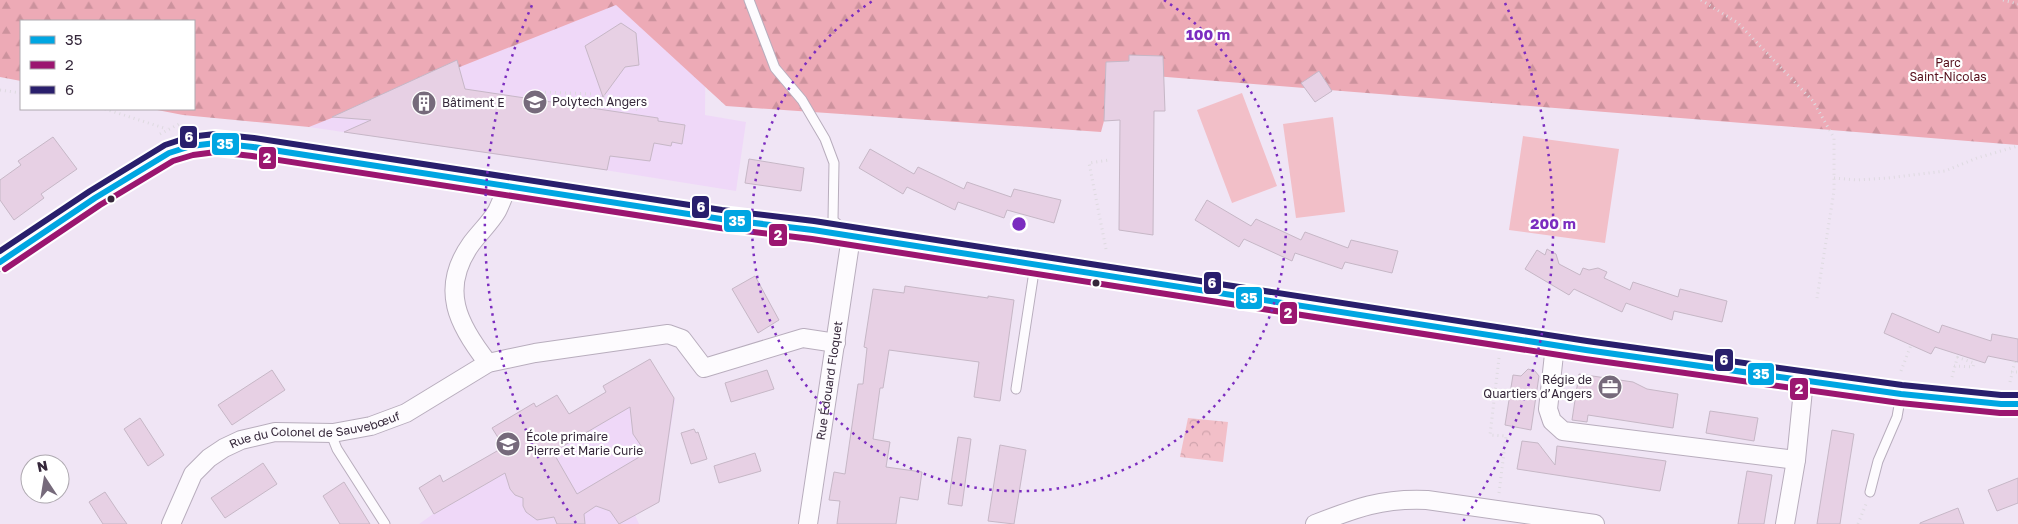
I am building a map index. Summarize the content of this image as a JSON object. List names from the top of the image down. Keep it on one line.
{"streets":{"street":["Rue Édouard Floquet","Rue du Colonel de Sauvebœuf"]},"parks":["Parc Saint-Nicolas"],"places":{"school or university":["Polytech Angers","École primaire Pierre et Marie Curie"],"building":["Bâtiment E"],"office":["Régie de Quartiers d’Angers"]},"lines":["transit line 6","transit line 35","transit line 2"],"legend":["35","2","6"],"north":"top","rings":["100 m","200 m"]}
